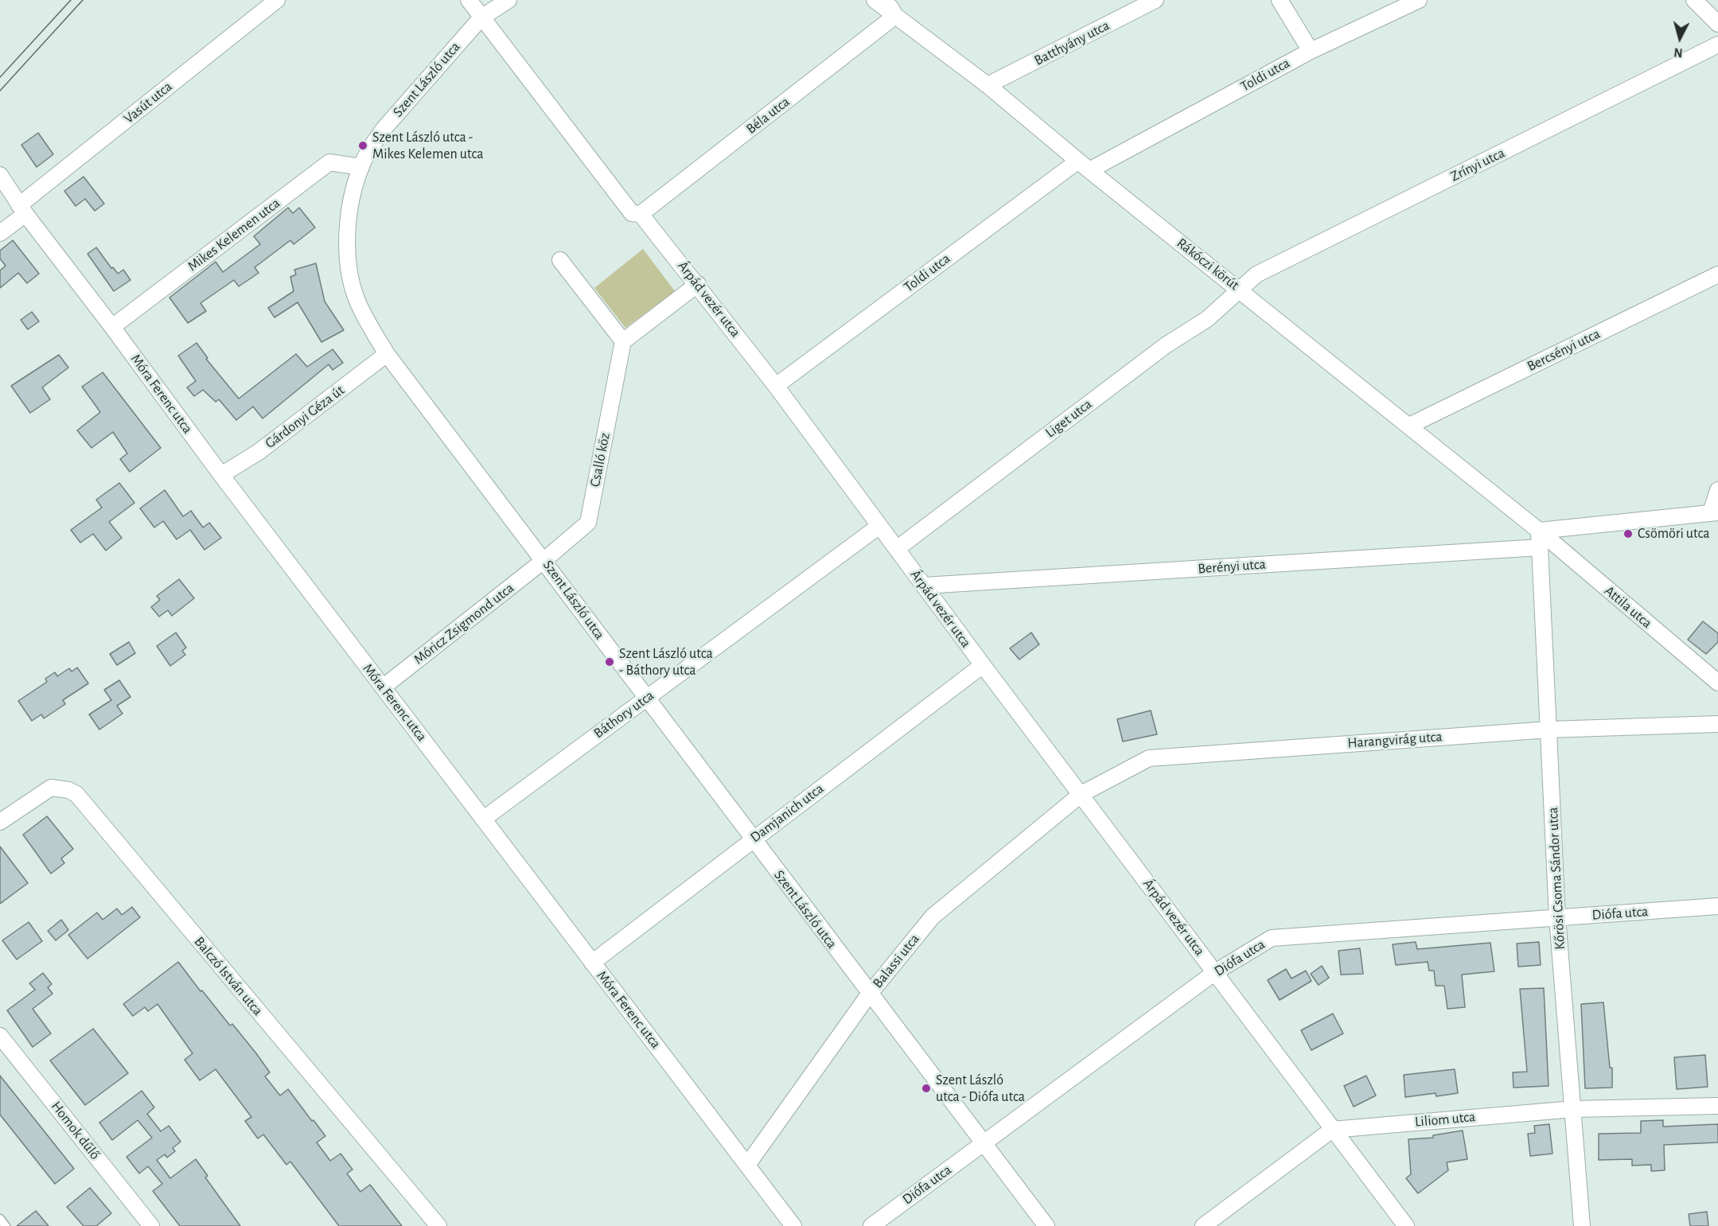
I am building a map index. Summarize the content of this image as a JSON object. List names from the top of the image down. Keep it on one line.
{"streets":{"street":["Batthyány utca","Toldi utca","Szent László utca","Vasút utca","Béla utca","Zrínyi utca","Mikes Kelemen utca","Rákóczi körút","Árpád vezér utca","Bercsényi utca","Móra Ferenc utca","Gárdonyi Géza út","Liget utca","Csalló köz","Berényi utca","Attila utca","Móricz Zsigmond utca","Báthory utca","Harangvirág utca","Damjanich utca","Kőrösi Csoma Sándor utca","Diófa utca","Balassi utca","Balczó István utca","Liliom utca","Homok dűlő"]},"crossings":[["Batthyány utca","Rákóczi körút"],["Toldi utca","Rákóczi körút"],["Toldi utca","Árpád vezér utca"],["Szent László utca","Mikes Kelemen utca"],["Szent László utca","Árpád vezér utca"],["Szent László utca","Gárdonyi Géza út"],["Szent László utca","Csalló köz"],["Szent László utca","Móricz Zsigmond utca"],["Szent László utca","Báthory utca"],["Szent László utca","Damjanich utca"],["Szent László utca","Diófa utca"],["Szent László utca","Balassi utca"],["Vasút utca","Móra Ferenc utca"],["Béla utca","Rákóczi körút"],["Béla utca","Árpád vezér utca"],["Zrínyi utca","Rákóczi körút"],["Zrínyi utca","Liget utca"],["Mikes Kelemen utca","Móra Ferenc utca"],["Rákóczi körút","Bercsényi utca"],["Rákóczi körút","Liget utca"],["Rákóczi körút","Attila utca"],["Rákóczi körút","Kőrösi Csoma Sándor utca"],["Árpád vezér utca","Liget utca"],["Árpád vezér utca","Berényi utca"],["Árpád vezér utca","Báthory utca"],["Árpád vezér utca","Harangvirág utca"],["Árpád vezér utca","Damjanich utca"],["Árpád vezér utca","Diófa utca"],["Árpád vezér utca","Balassi utca"],["Árpád vezér utca","Liliom utca"],["Móra Ferenc utca","Gárdonyi Géza út"],["Móra Ferenc utca","Móricz Zsigmond utca"],["Móra Ferenc utca","Báthory utca"],["Móra Ferenc utca","Damjanich utca"],["Móra Ferenc utca","Balassi utca"],["Csalló köz","Móricz Zsigmond utca"],["Berényi utca","Kőrösi Csoma Sándor utca"],["Attila utca","Kőrösi Csoma Sándor utca"],["Harangvirág utca","Kőrösi Csoma Sándor utca"],["Harangvirág utca","Balassi utca"],["Kőrösi Csoma Sándor utca","Diófa utca"],["Kőrösi Csoma Sándor utca","Liliom utca"]],"places":["Szent László utca - Mikes Kelemen utca","Csömöri utca","Szent László utca - Báthory utca","Szent László utca - Diófa utca"],"north":"bottom"}
